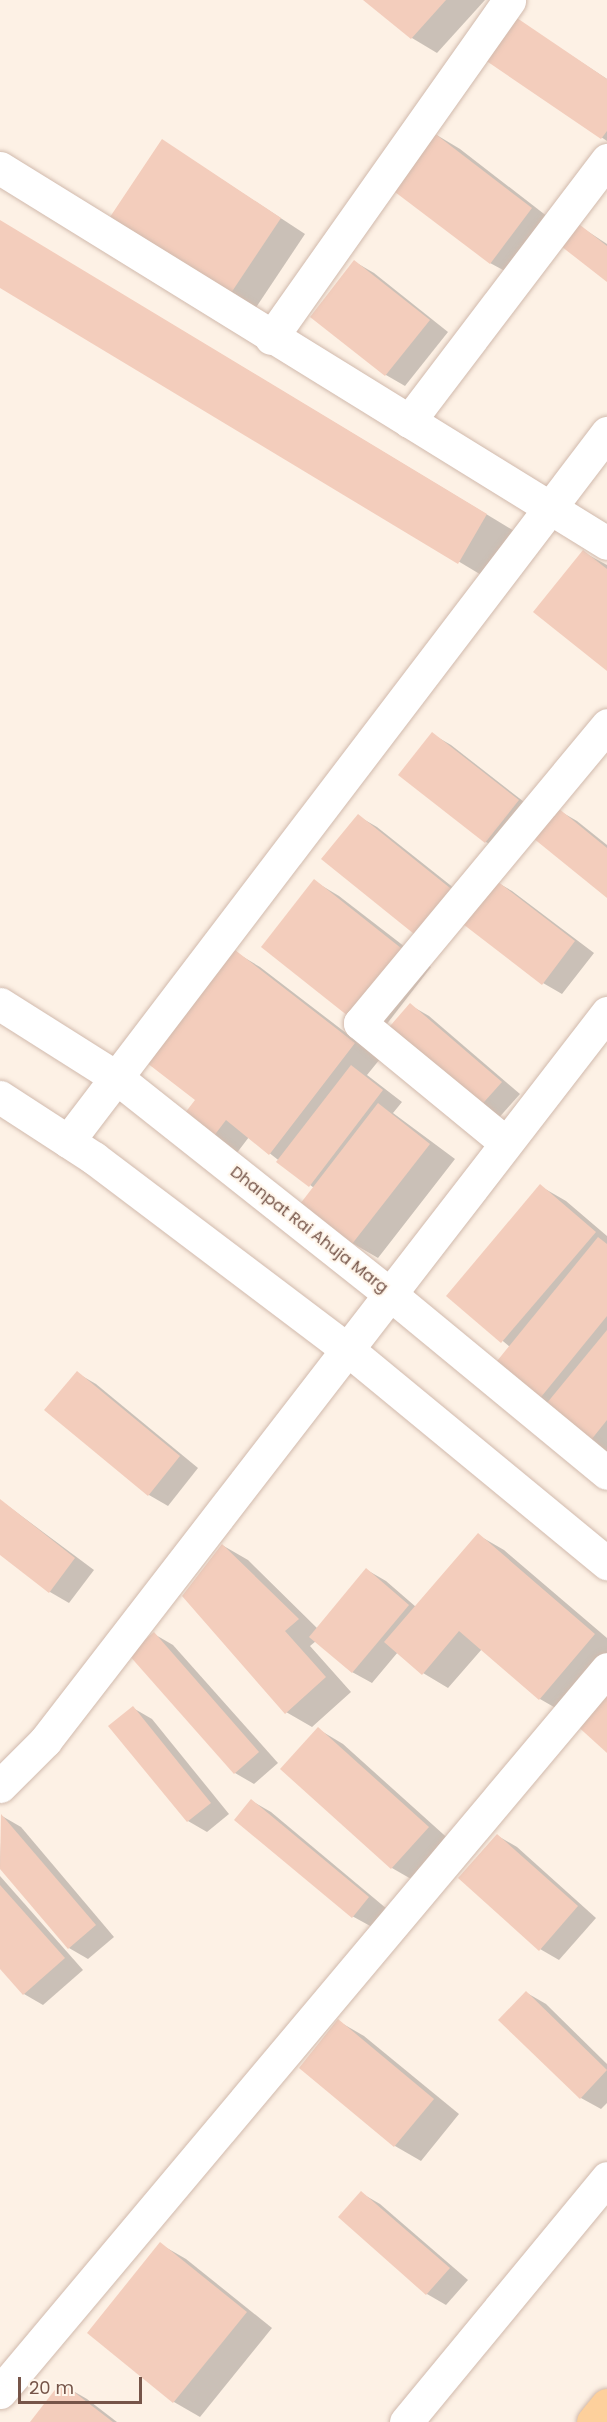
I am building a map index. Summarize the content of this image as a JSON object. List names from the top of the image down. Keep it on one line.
{"streets":{"street":["Dhanpat Rai Ahuja Marg"]},"scale_bar":"20 m"}
